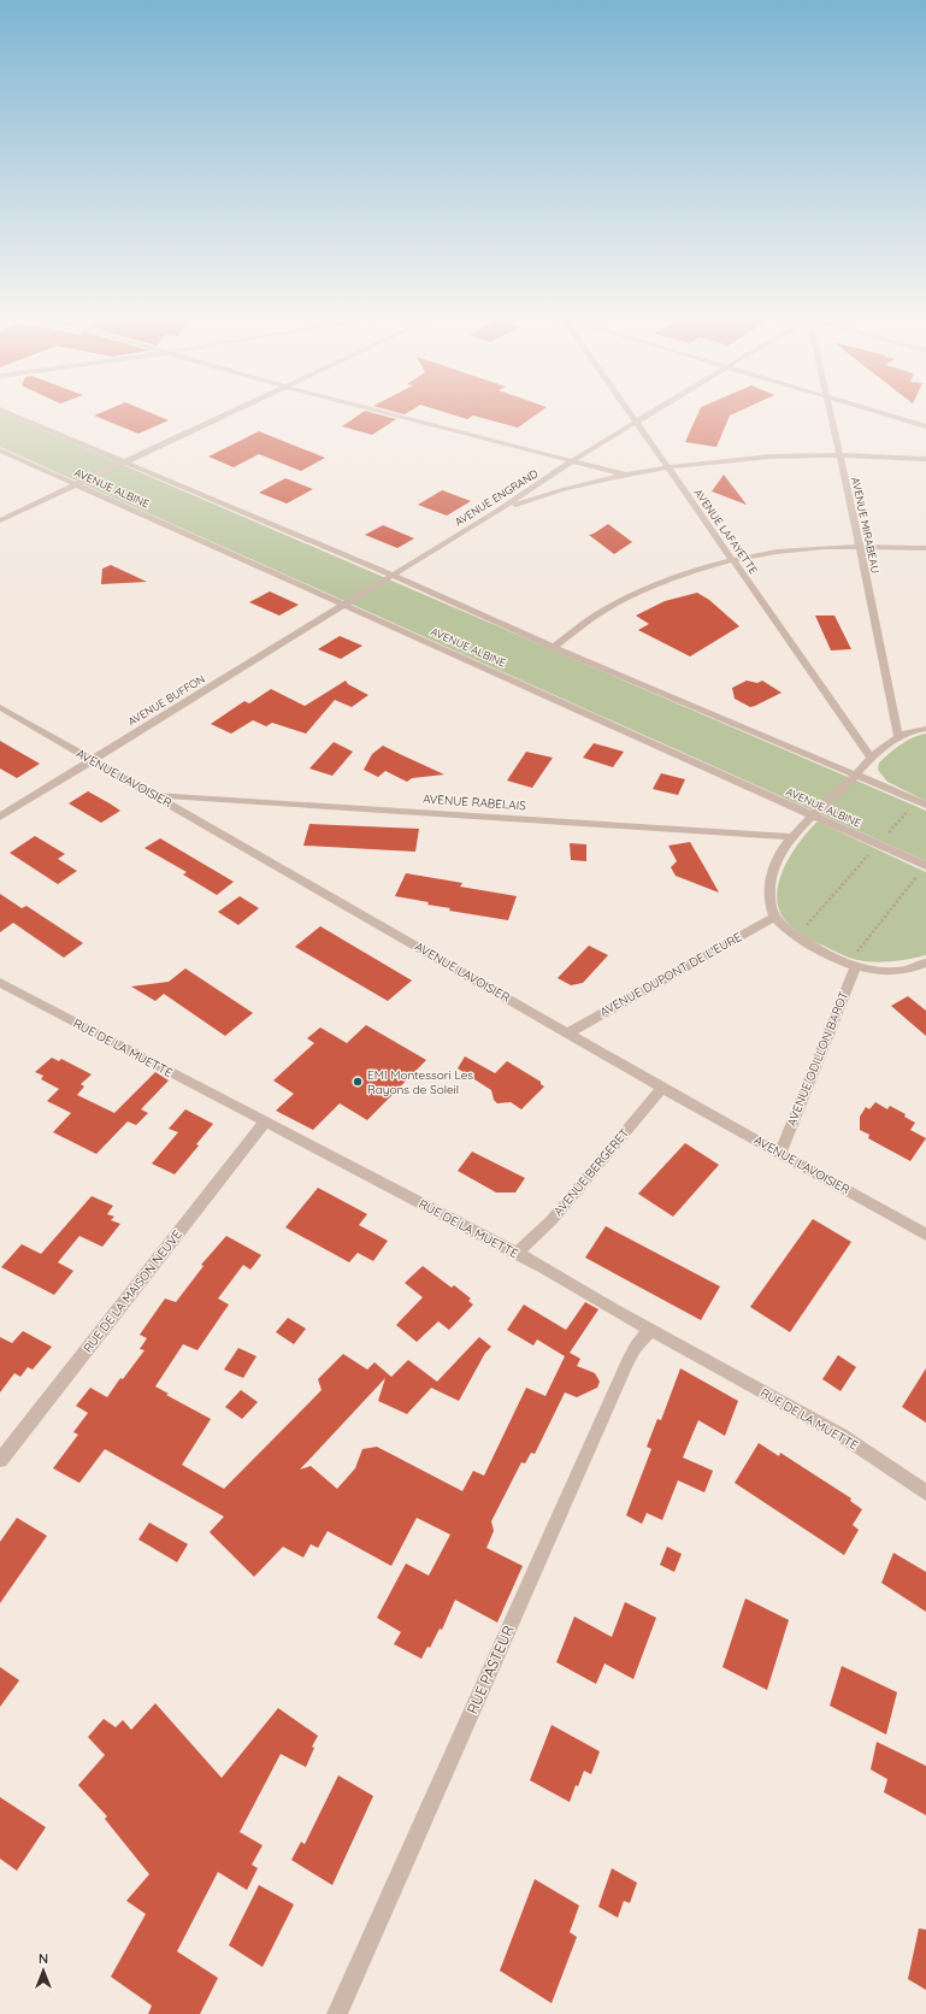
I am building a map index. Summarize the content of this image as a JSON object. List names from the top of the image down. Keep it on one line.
{"streets":{"street":["AVENUE ALBINE","AVENUE ENGRAND","AVENUE MIRABEAU","AVENUE LAFAYETTE","AVENUE BUFFON","AVENUE LAVOISIER","AVENUE RABELAIS","AVENUE DUPONT DE L'EURE","RUE DE LA MUETTE","AVENUE ODILLON BAROT","AVENUE BERGERET","RUE DE LA MAISON NEUVE","RUE PASTEUR"]},"crossings":[["AVENUE ALBINE","AVENUE ENGRAND"],["AVENUE ALBINE","AVENUE BUFFON"],["AVENUE ENGRAND","AVENUE LAFAYETTE"],["AVENUE ENGRAND","AVENUE BUFFON"],["AVENUE BUFFON","AVENUE LAVOISIER"],["AVENUE LAVOISIER","AVENUE RABELAIS"],["AVENUE LAVOISIER","AVENUE DUPONT DE L'EURE"],["AVENUE LAVOISIER","AVENUE ODILLON BAROT"],["AVENUE LAVOISIER","AVENUE BERGERET"],["RUE DE LA MUETTE","AVENUE BERGERET"],["RUE DE LA MUETTE","RUE DE LA MAISON NEUVE"],["RUE DE LA MUETTE","RUE PASTEUR"]],"places":["EMI Montessori Les Rayons de Soleil"],"north":"top"}
